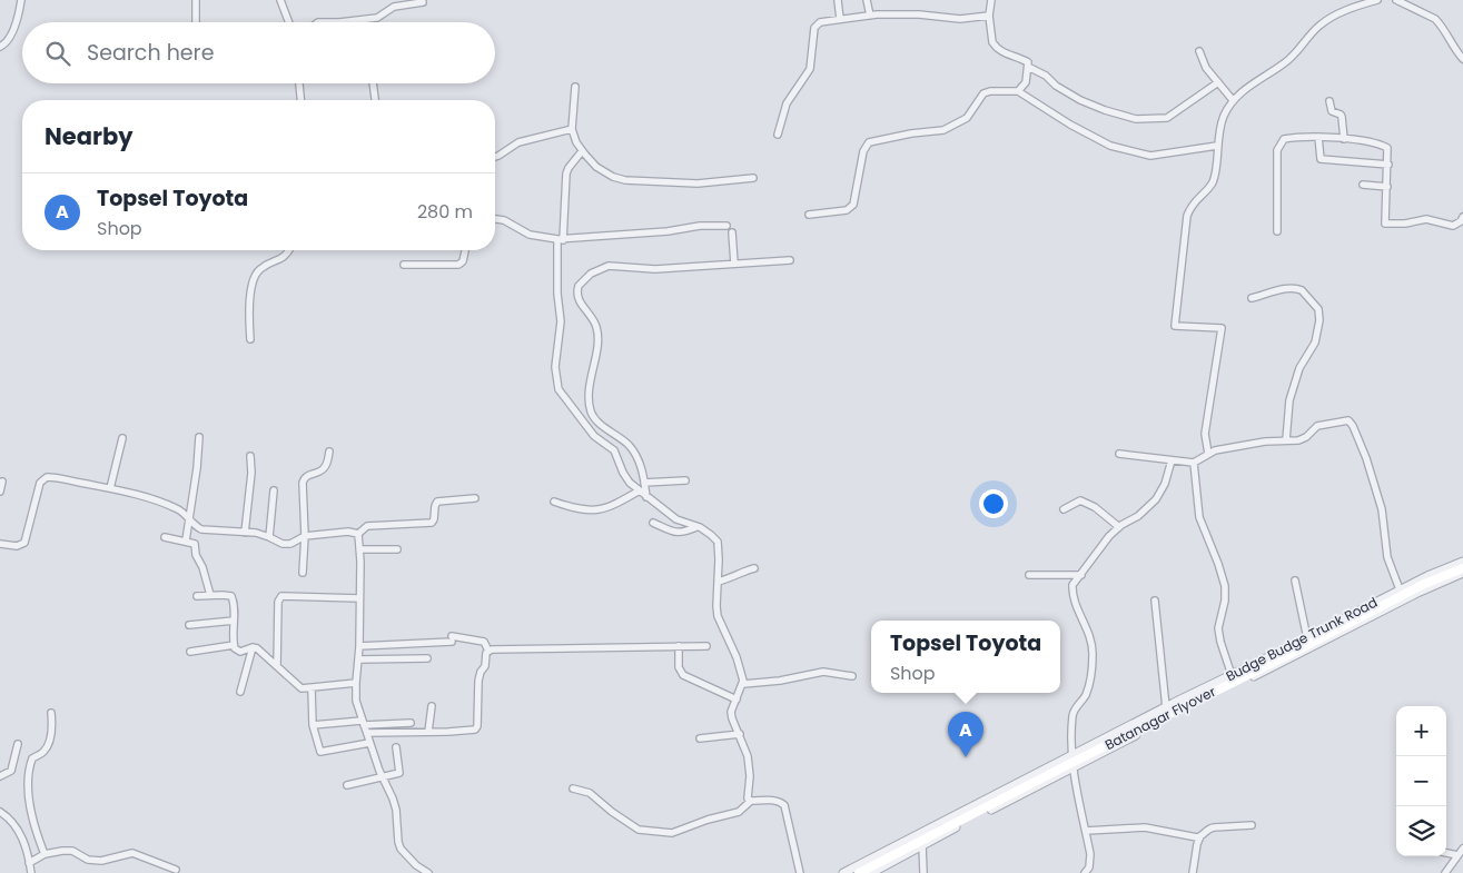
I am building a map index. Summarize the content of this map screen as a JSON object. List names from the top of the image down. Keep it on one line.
{"streets":{"main road":["Batanagar Flyover"],"street":["Budge Budge Trunk Road"]},"page":{"search":"Search here","heading":"Nearby","list":[{"mark":"A","name":"Topsel Toyota","note":"Shop","value":"280 m"}],"popup":["Topsel Toyota","Shop"],"map_buttons":["+","−"],"pins":"A"}}
